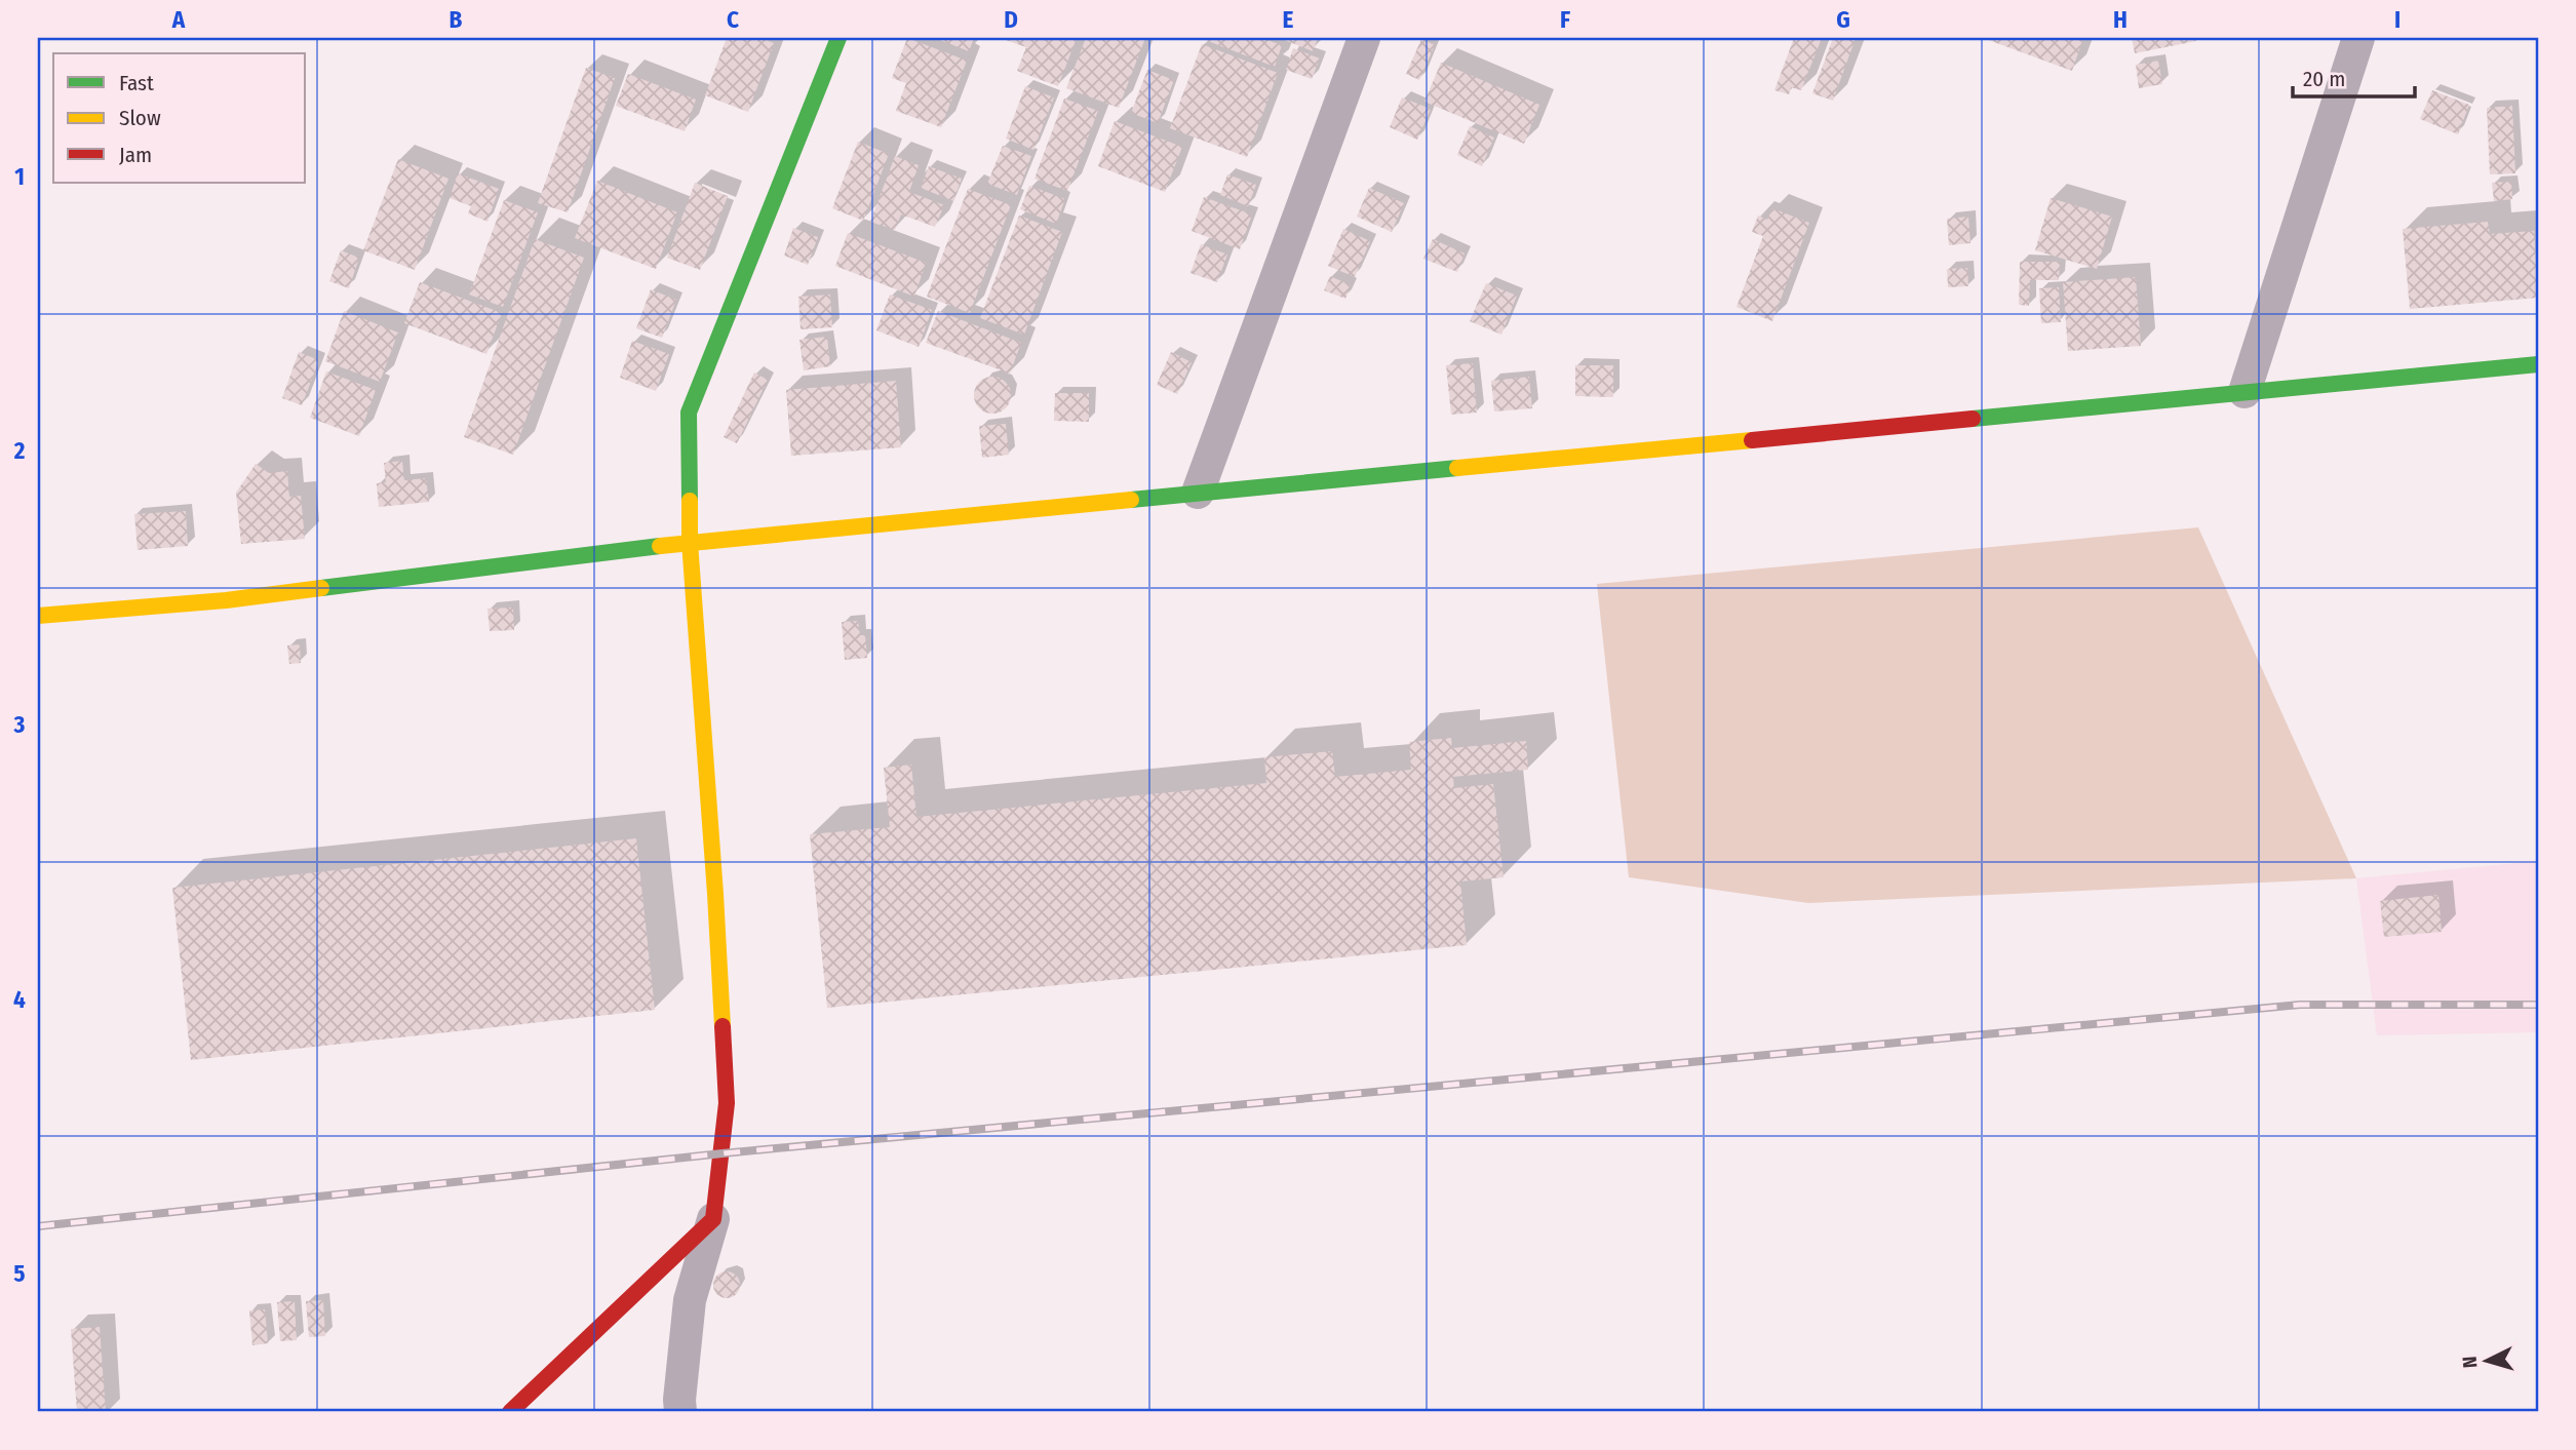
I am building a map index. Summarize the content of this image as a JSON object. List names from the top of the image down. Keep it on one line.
{"legend":["Fast","Slow","Jam"],"scale_bar":"20 m","north":"left","grid":{"columns":["A","B","C","D","E","F","G","H","I"],"rows":["1","2","3","4","5"]}}
